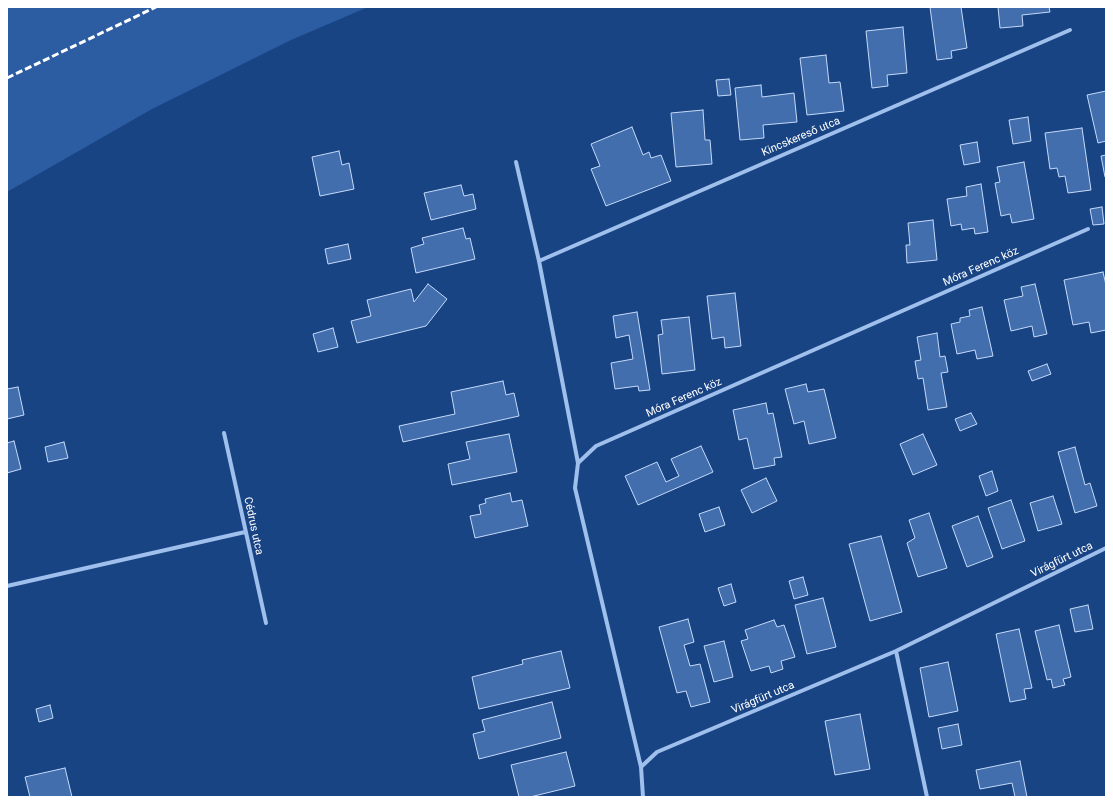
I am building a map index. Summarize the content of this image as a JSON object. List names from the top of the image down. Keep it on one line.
{"streets":{"street":["Kincskereső utca","Móra Ferenc köz","Cédrus utca","Virágfürt utca"]}}
